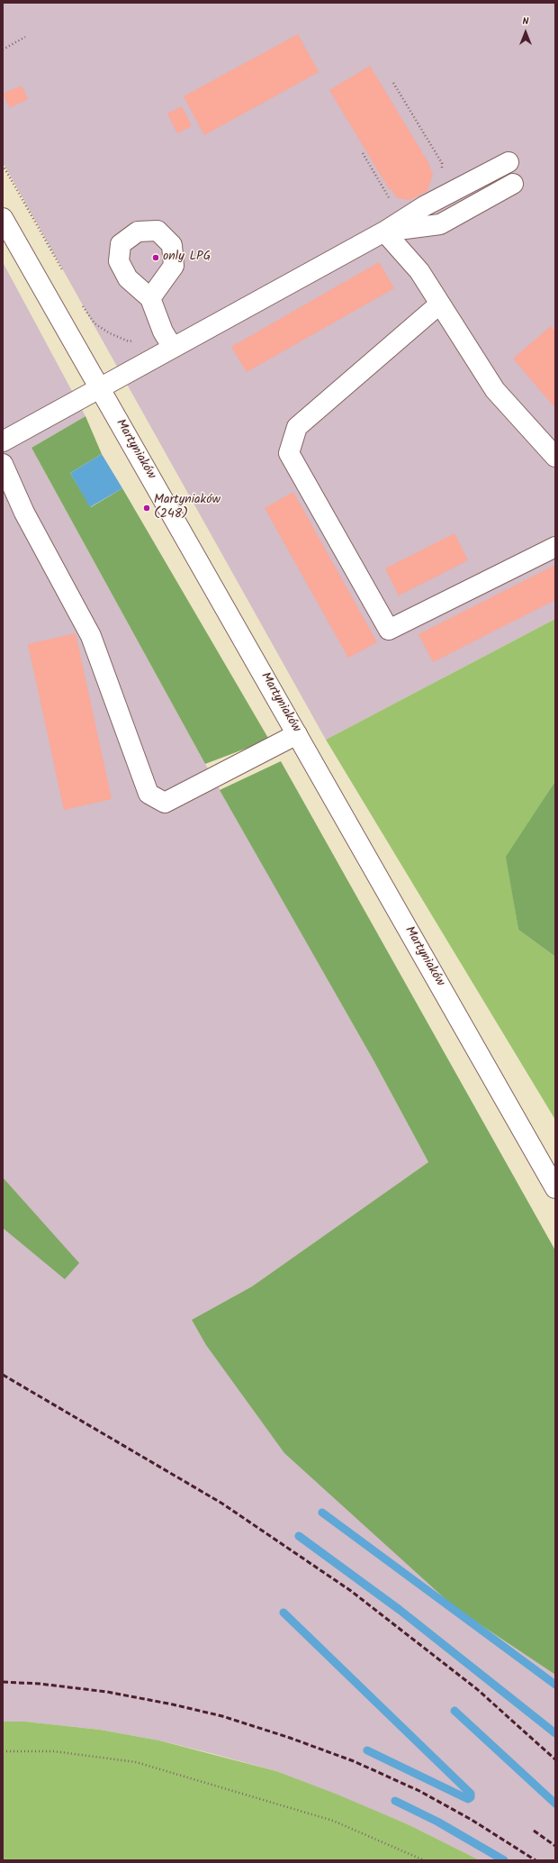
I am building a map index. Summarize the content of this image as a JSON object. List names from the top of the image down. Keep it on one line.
{"streets":{"main road":["Martyniaków"]},"places":["only LPG","Martyniaków (248)"],"north":"top"}
